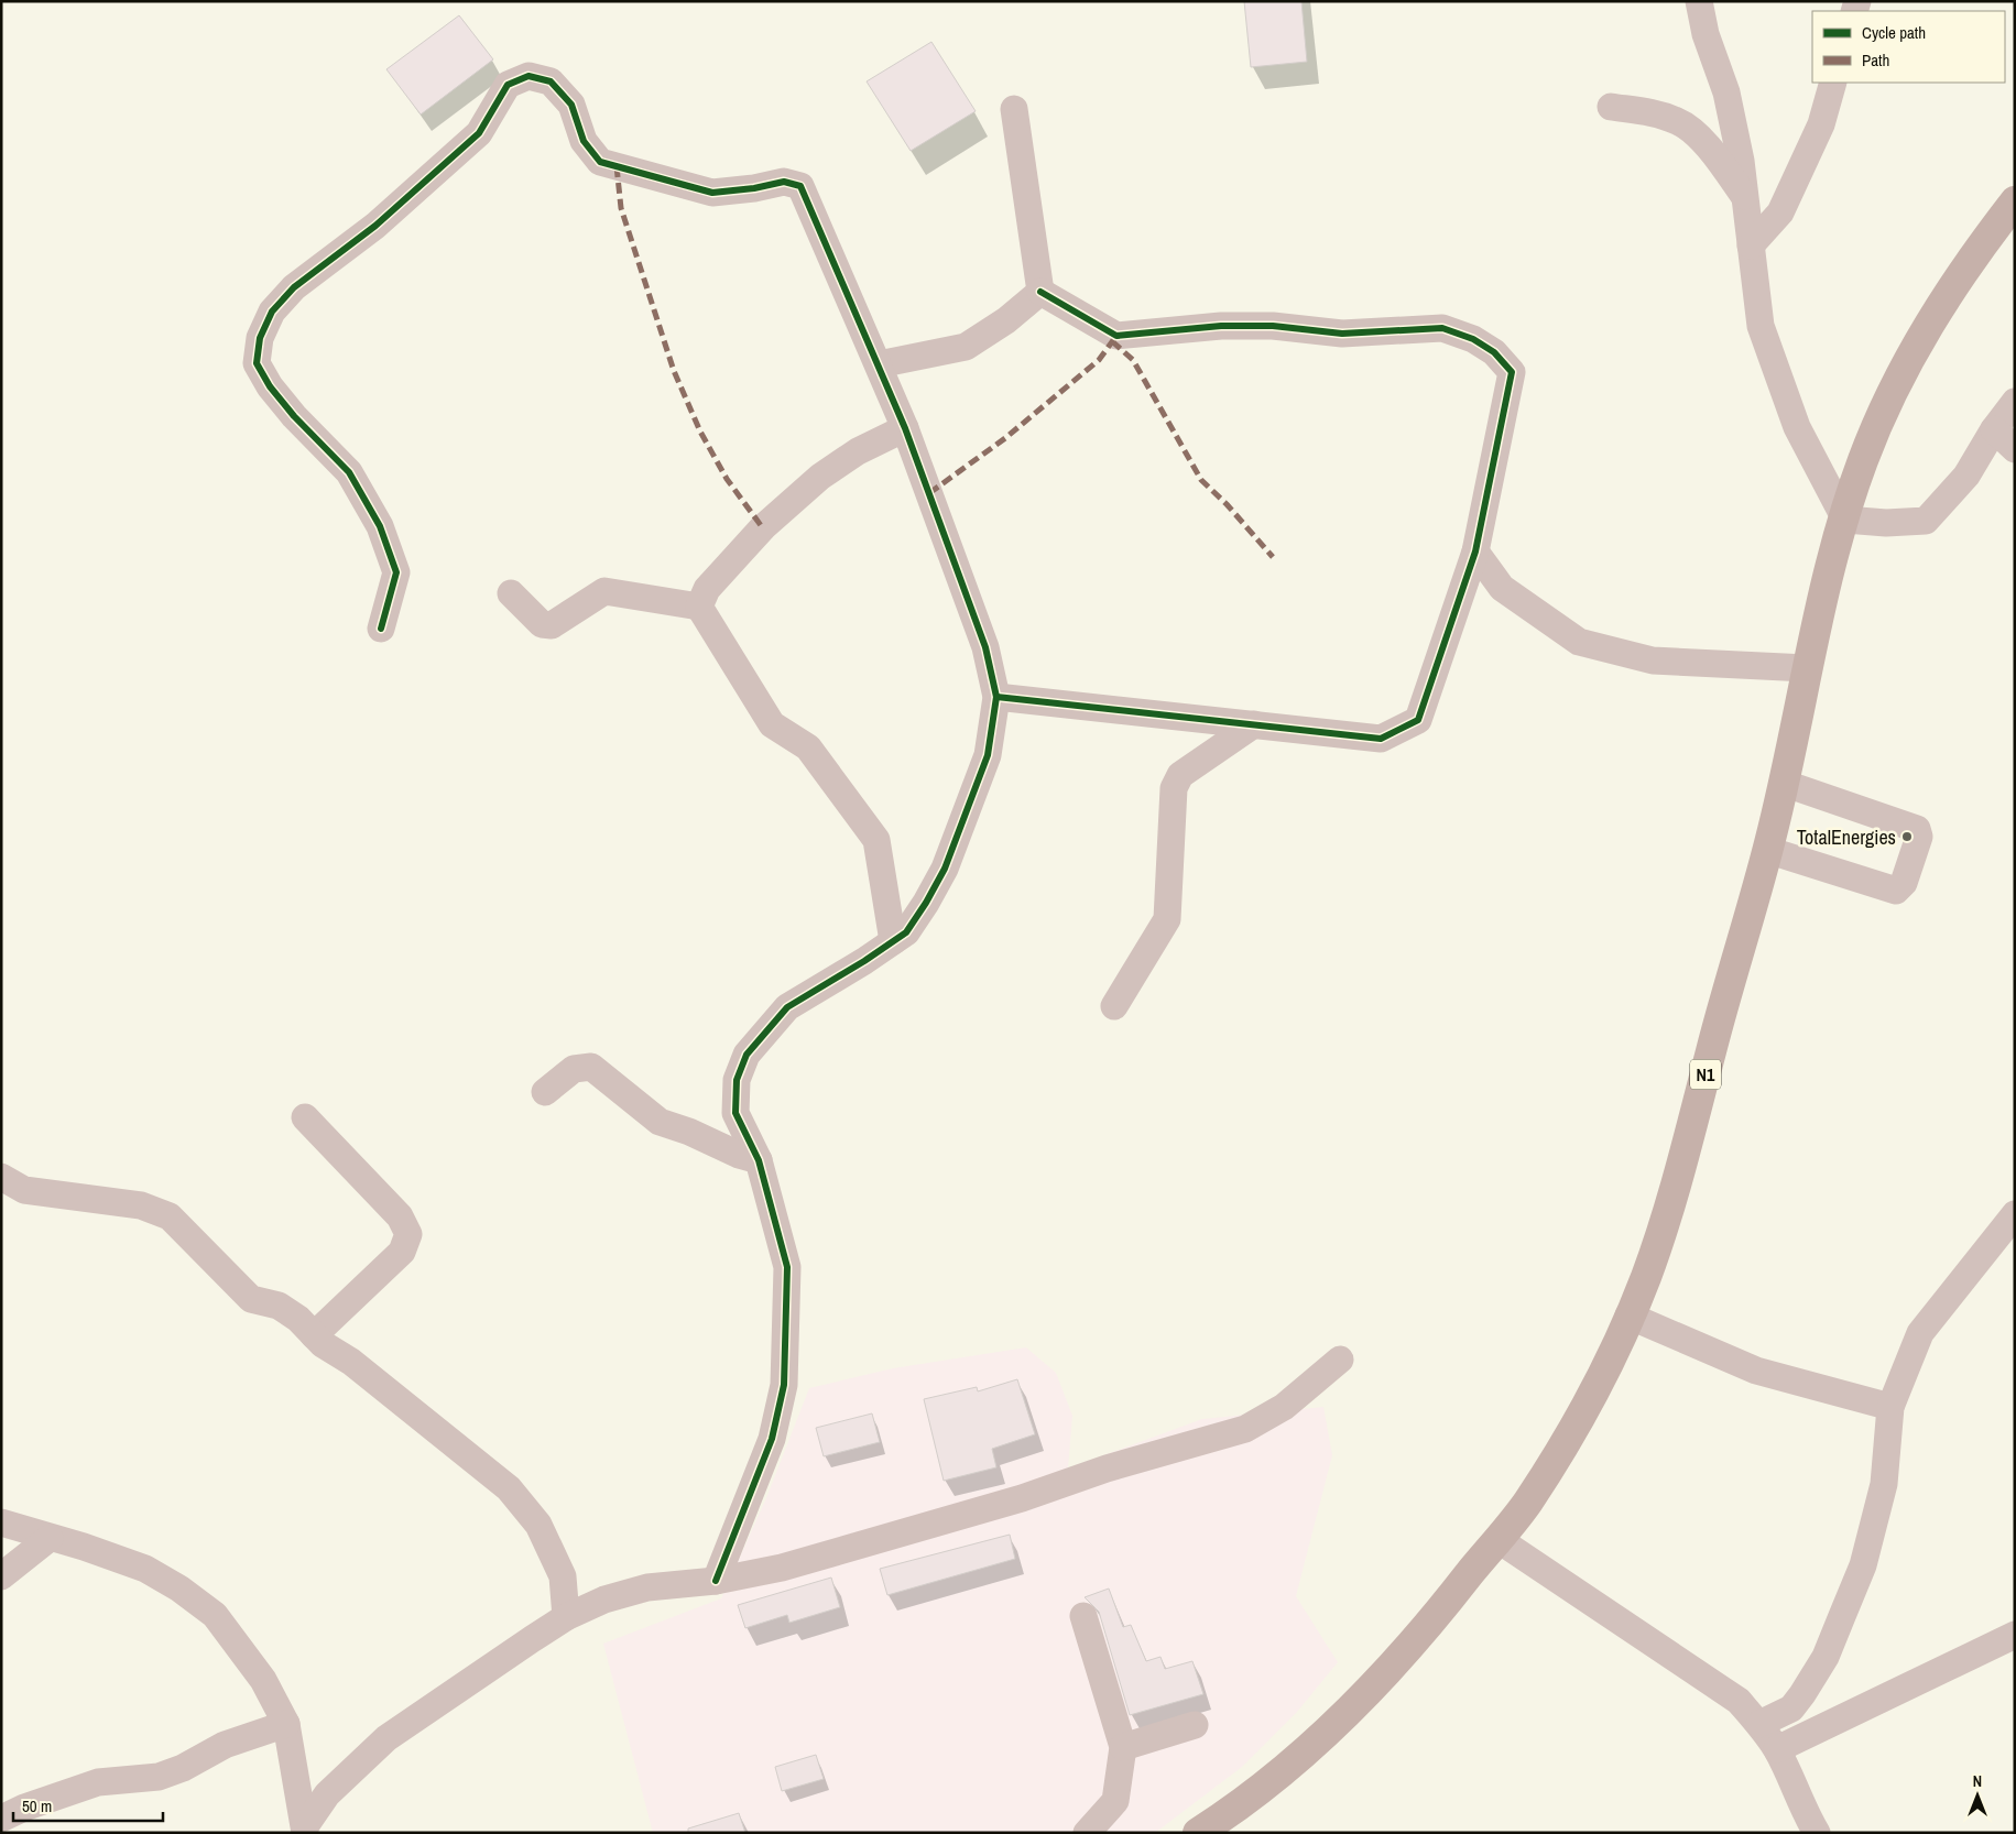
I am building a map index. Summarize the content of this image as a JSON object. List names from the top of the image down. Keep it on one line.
{"streets":{"highway":["N1"]},"places":["TotalEnergies"],"legend":["Cycle path","Path"],"scale_bar":"50 m","north":"top"}
